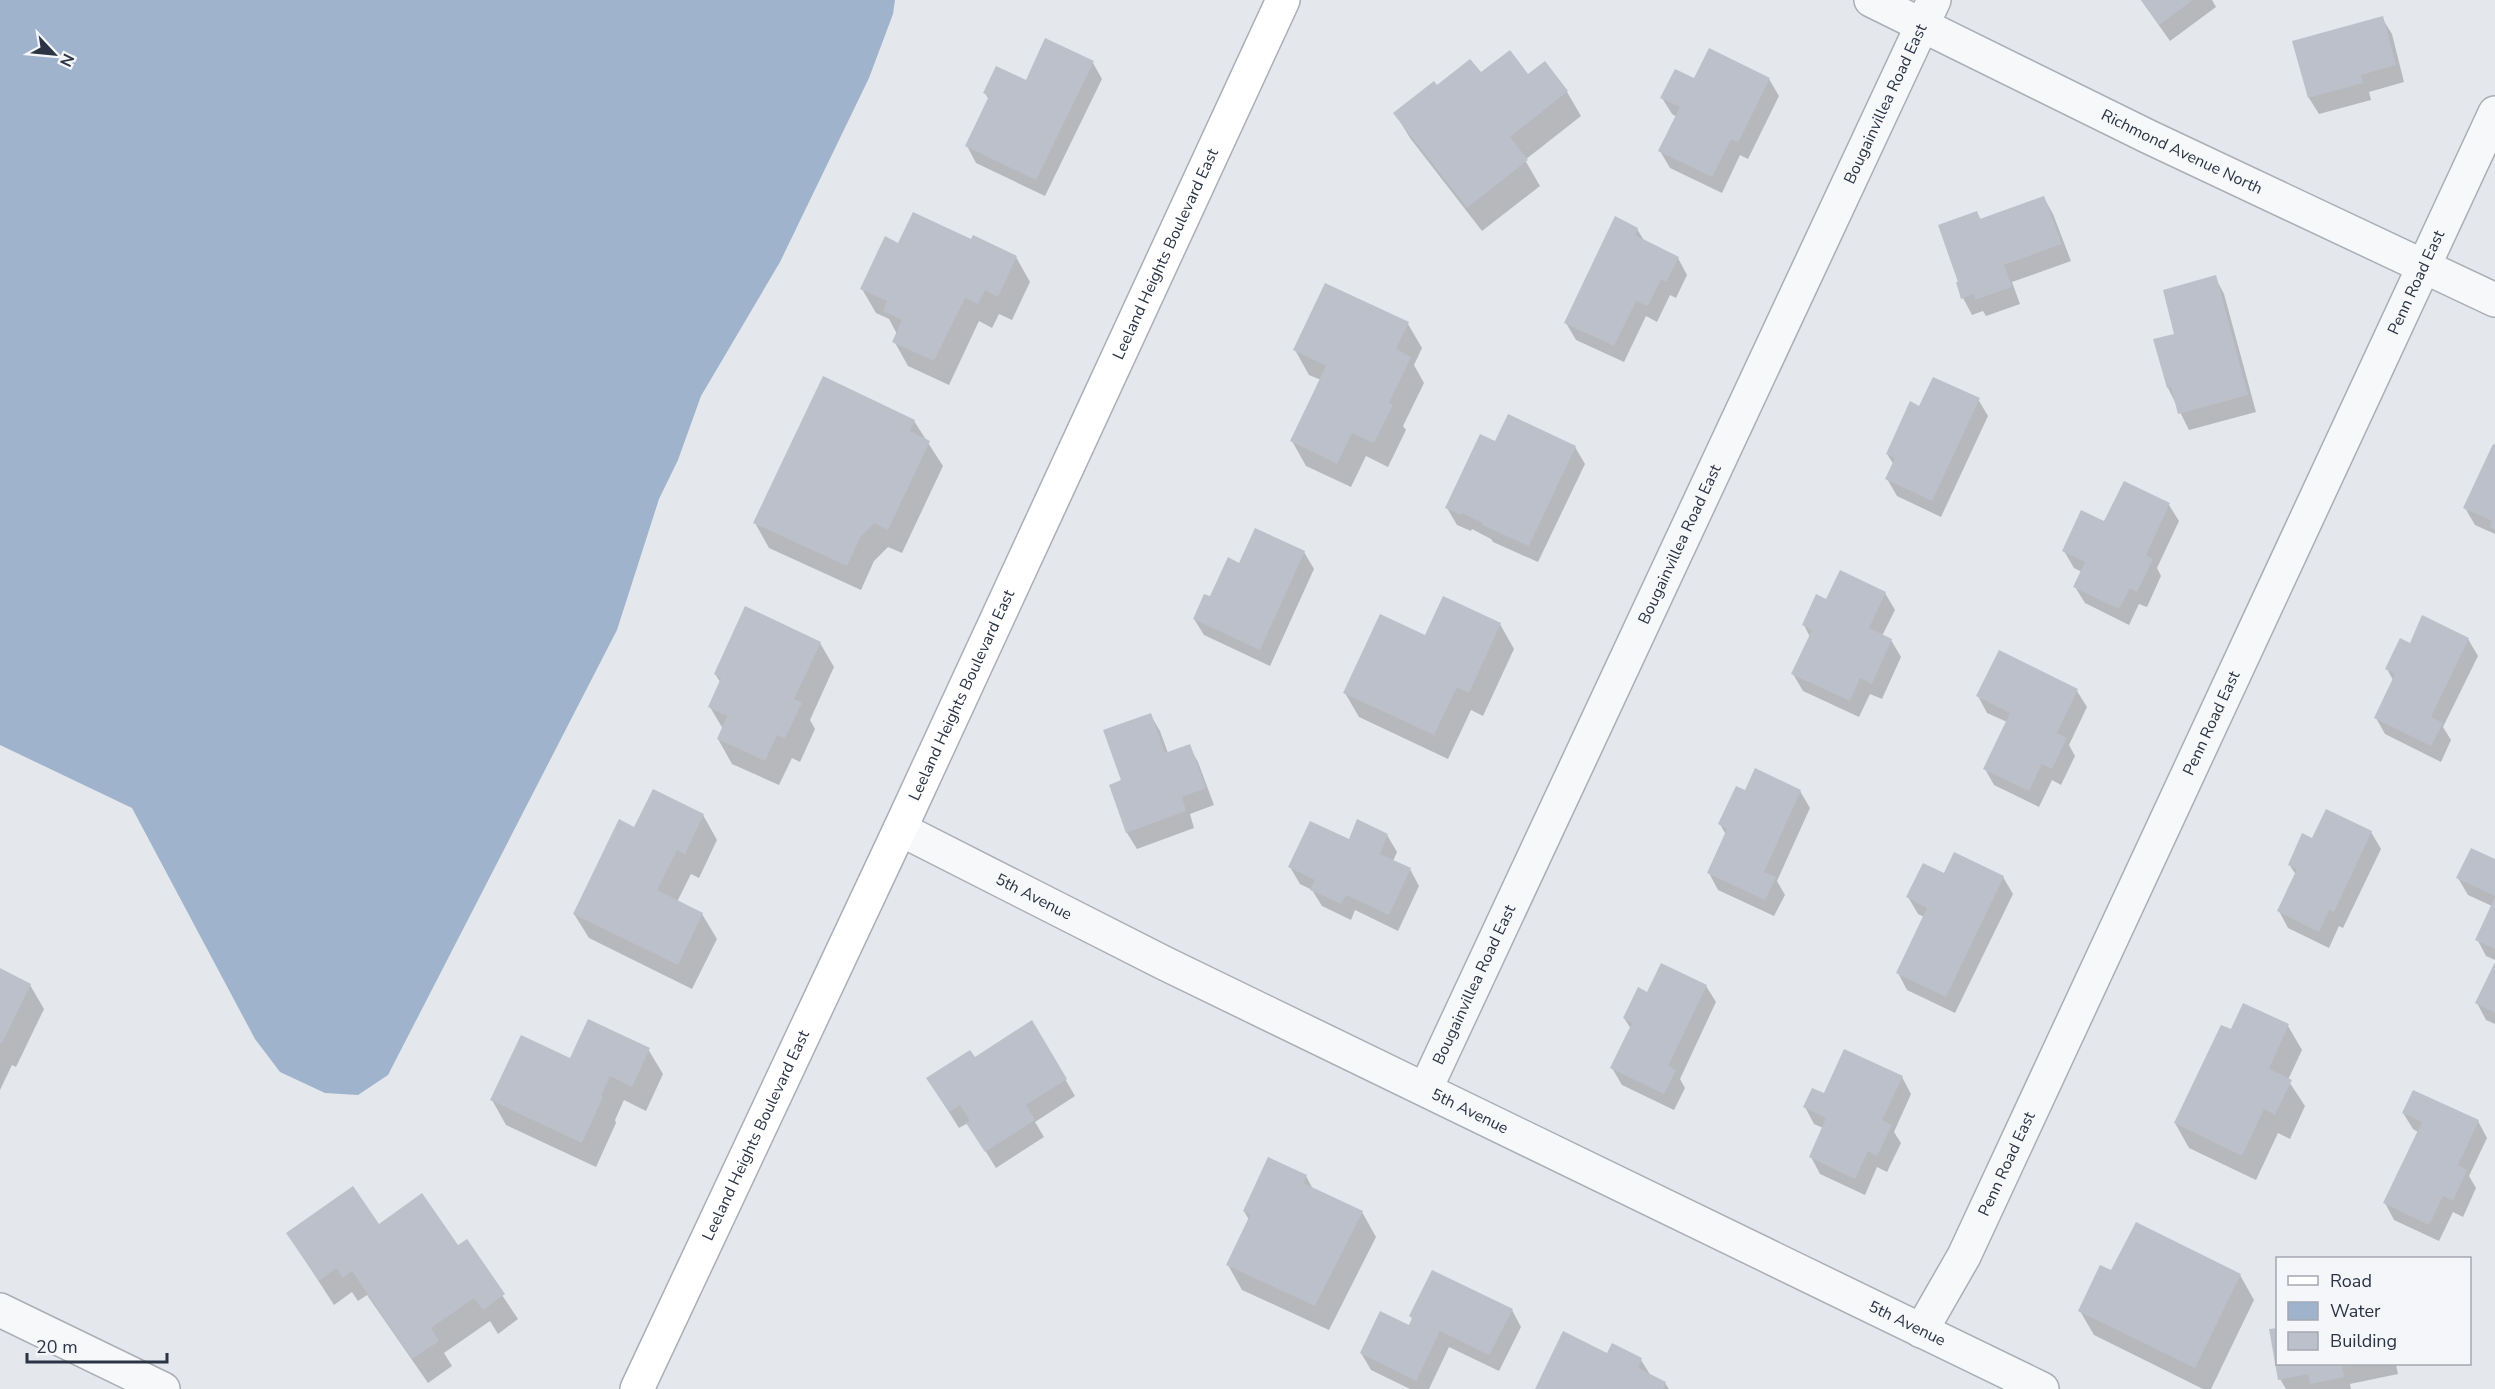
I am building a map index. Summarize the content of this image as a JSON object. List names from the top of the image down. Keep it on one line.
{"streets":{"main road":["Leeland Heights Boulevard East"],"street":["Bougainvillea Road East","Richmond Avenue North","Penn Road East","5th Avenue"]},"crossings":[["Bougainvillea Road East","Richmond Avenue North"],["Bougainvillea Road East","5th Avenue"],["Richmond Avenue North","Penn Road East"],["Leeland Heights Boulevard East","5th Avenue"],["Penn Road East","5th Avenue"]],"legend":["Road","Water","Building"],"scale_bar":"20 m","north":"bottom right"}
